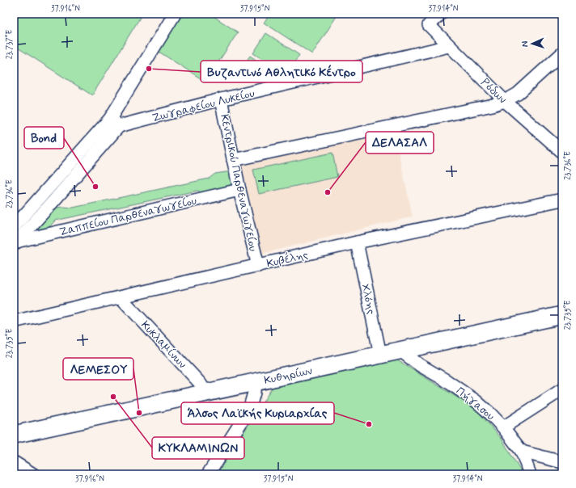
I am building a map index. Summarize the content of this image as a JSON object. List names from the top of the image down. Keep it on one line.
{"streets":{"street":["Ρόδων","Ζωγραφείου Λυκείου","Κεντρικού Παρθεναγωγείου","Ζαππείου Παρθεναγωγείου","Κυβέλης","Χλόης","Κυκλαμίνων","Κυθηρίων","Πήγασου"]},"crossings":[["Ρόδων","Ζωγραφείου Λυκείου"],["Ζωγραφείου Λυκείου","Κεντρικού Παρθεναγωγείου"],["Κεντρικού Παρθεναγωγείου","Ζαππείου Παρθεναγωγείου"],["Κεντρικού Παρθεναγωγείου","Κυβέλης"],["Κυβέλης","Χλόης"],["Κυβέλης","Κυκλαμίνων"],["Χλόης","Κυθηρίων"],["Κυκλαμίνων","Κυθηρίων"],["Κυθηρίων","Πήγασου"]],"places":["Βυζαντινό Αθλητικό Κέντρο","Bond","ΔΕΛΑΣΑΛ","ΚΥΚΛΑΜΙΝΩΝ","ΛΕΜΕΣΟΥ","Άλσος Λαϊκής Κυριαρχίας"],"north":"left","coordinates":["37.916°N","37.915°N","37.914°N","23.737°E","23.736°E","23.735°E"]}
